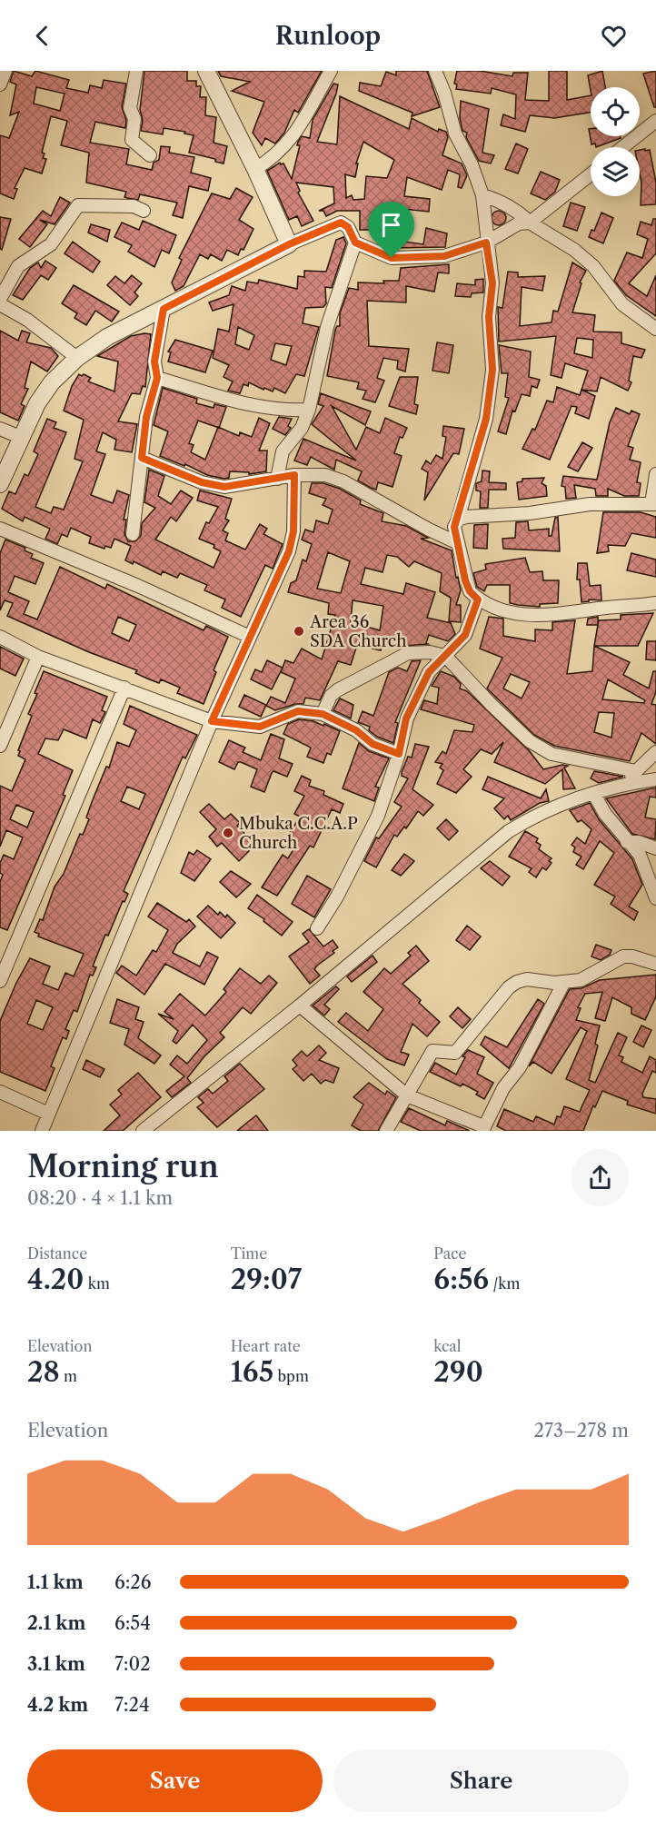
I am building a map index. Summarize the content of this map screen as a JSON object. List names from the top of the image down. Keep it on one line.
{"places":["Area 36 SDA Church","Mbuka C.C.A.P Church"],"page":{"header":"Runloop","heading":["Morning run","08:20 · 4 × 1.1 km"],"stats":[["Distance","4.20 km"],["Time","29:07"],["Pace","6:56 /km"],["Elevation","28 m"],["Heart rate","165 bpm"],["kcal","290"]],"chart":["Elevation","273–278 m"],"list":[{"name":"1.1 km","note":"6:26"},{"name":"2.1 km","note":"6:54"},{"name":"3.1 km","note":"7:02"},{"name":"4.2 km","note":"7:24"}],"buttons":["Save","Share"]}}
